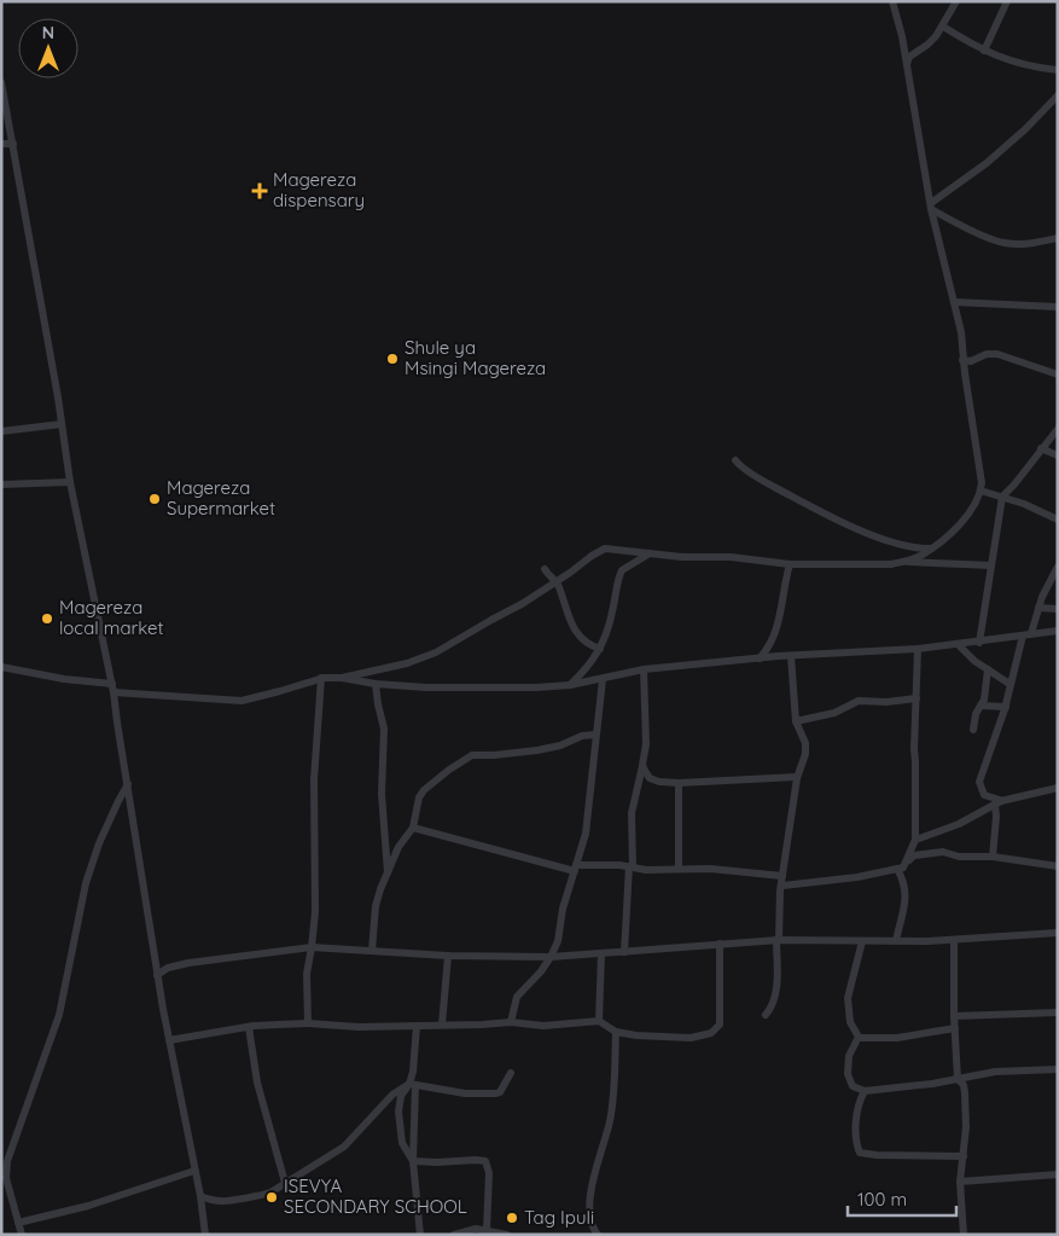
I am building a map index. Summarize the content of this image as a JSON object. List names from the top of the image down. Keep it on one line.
{"places":{"health":["Magereza dispensary"],"other":["Shule ya Msingi Magereza","Magereza Supermarket","Magereza local market","ISEVYA SECONDARY SCHOOL","Tag Ipuli"]},"scale_bar":"100 m","north":"top"}
